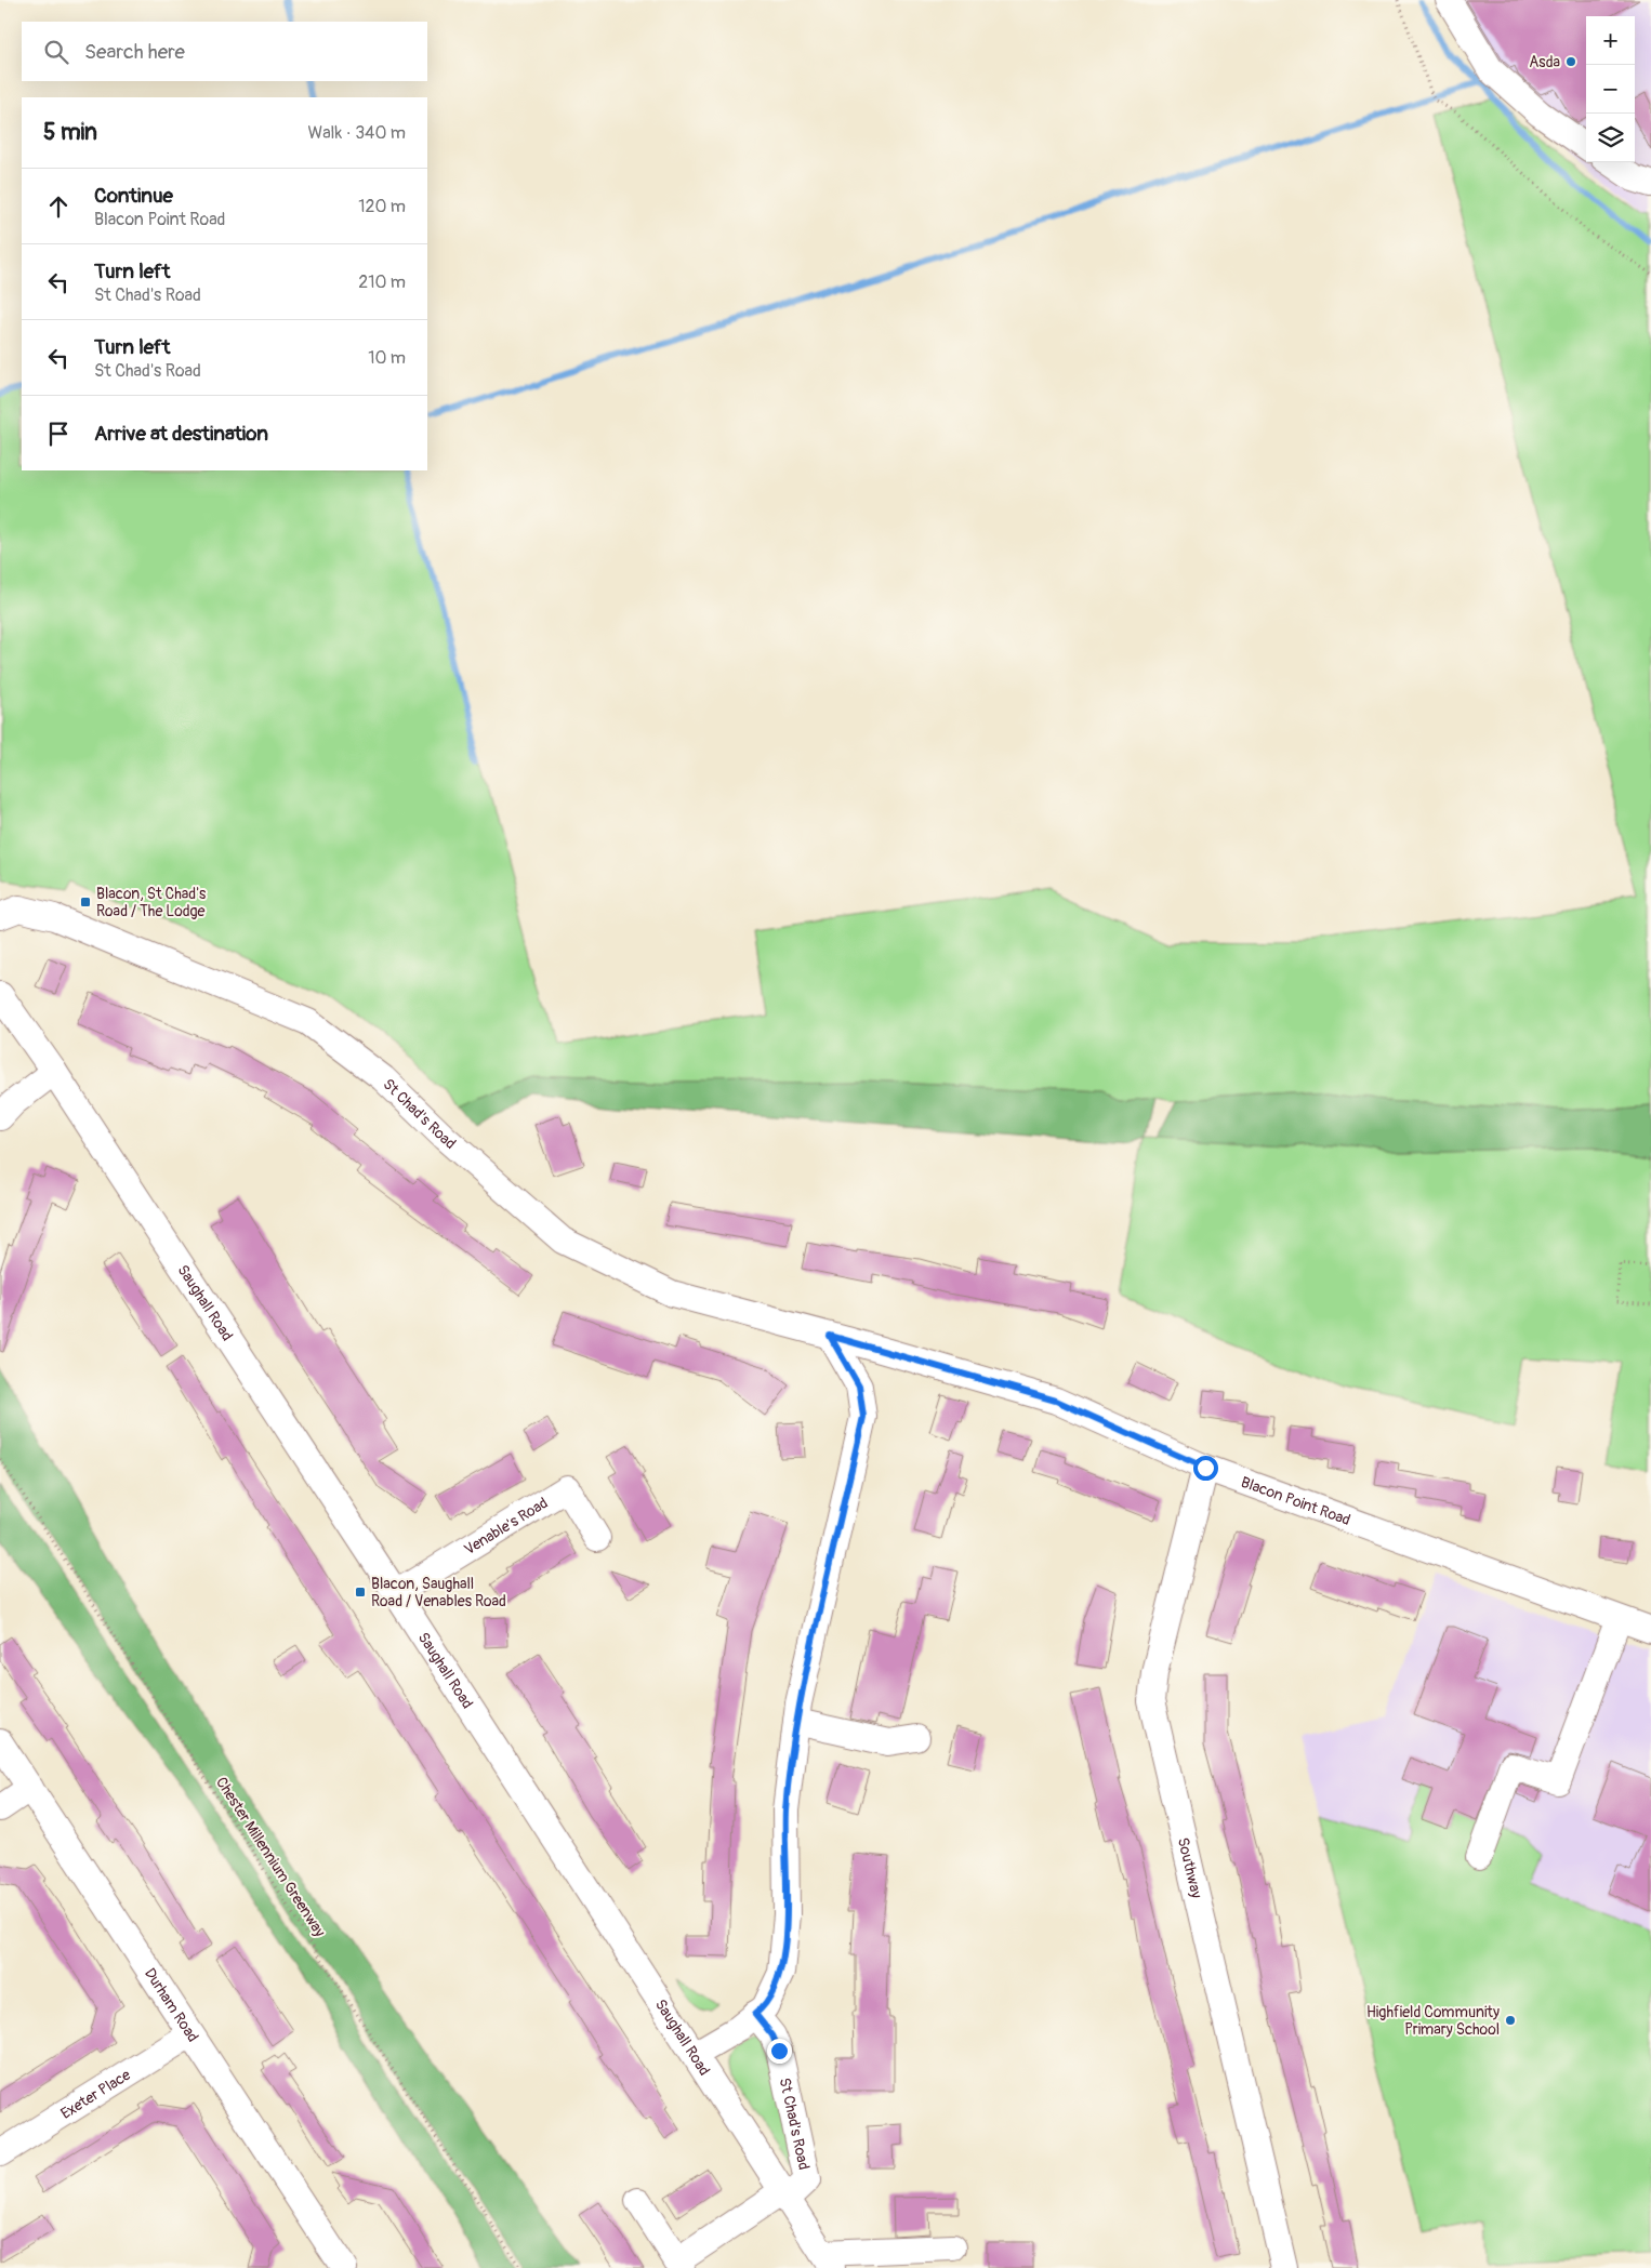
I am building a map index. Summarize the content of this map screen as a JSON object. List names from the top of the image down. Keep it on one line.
{"streets":{"street":["St Chad's Road","Saughall Road","Blacon Point Road","Venable's Road","Southway","Durham Road","Exeter Place"],"path":["Chester Millennium Greenway"]},"crossings":[["St Chad's Road","Saughall Road"],["St Chad's Road","Blacon Point Road"],["Saughall Road","Venable's Road"],["Blacon Point Road","Southway"],["Durham Road","Exeter Place"]],"places":{"other":["Asda","Highfield Community Primary School"],"transit":["Blacon, St Chad's Road / The Lodge","Blacon, Saughall Road / Venables Road"]},"page":{"map_buttons":["+","−"],"search":"Search here","heading":["5 min","Walk · 340 m"],"list":[["Continue","Blacon Point Road","120 m"],["Turn left","St Chad's Road","210 m"],["Turn left","St Chad's Road","10 m"],"Arrive at destination"]}}
